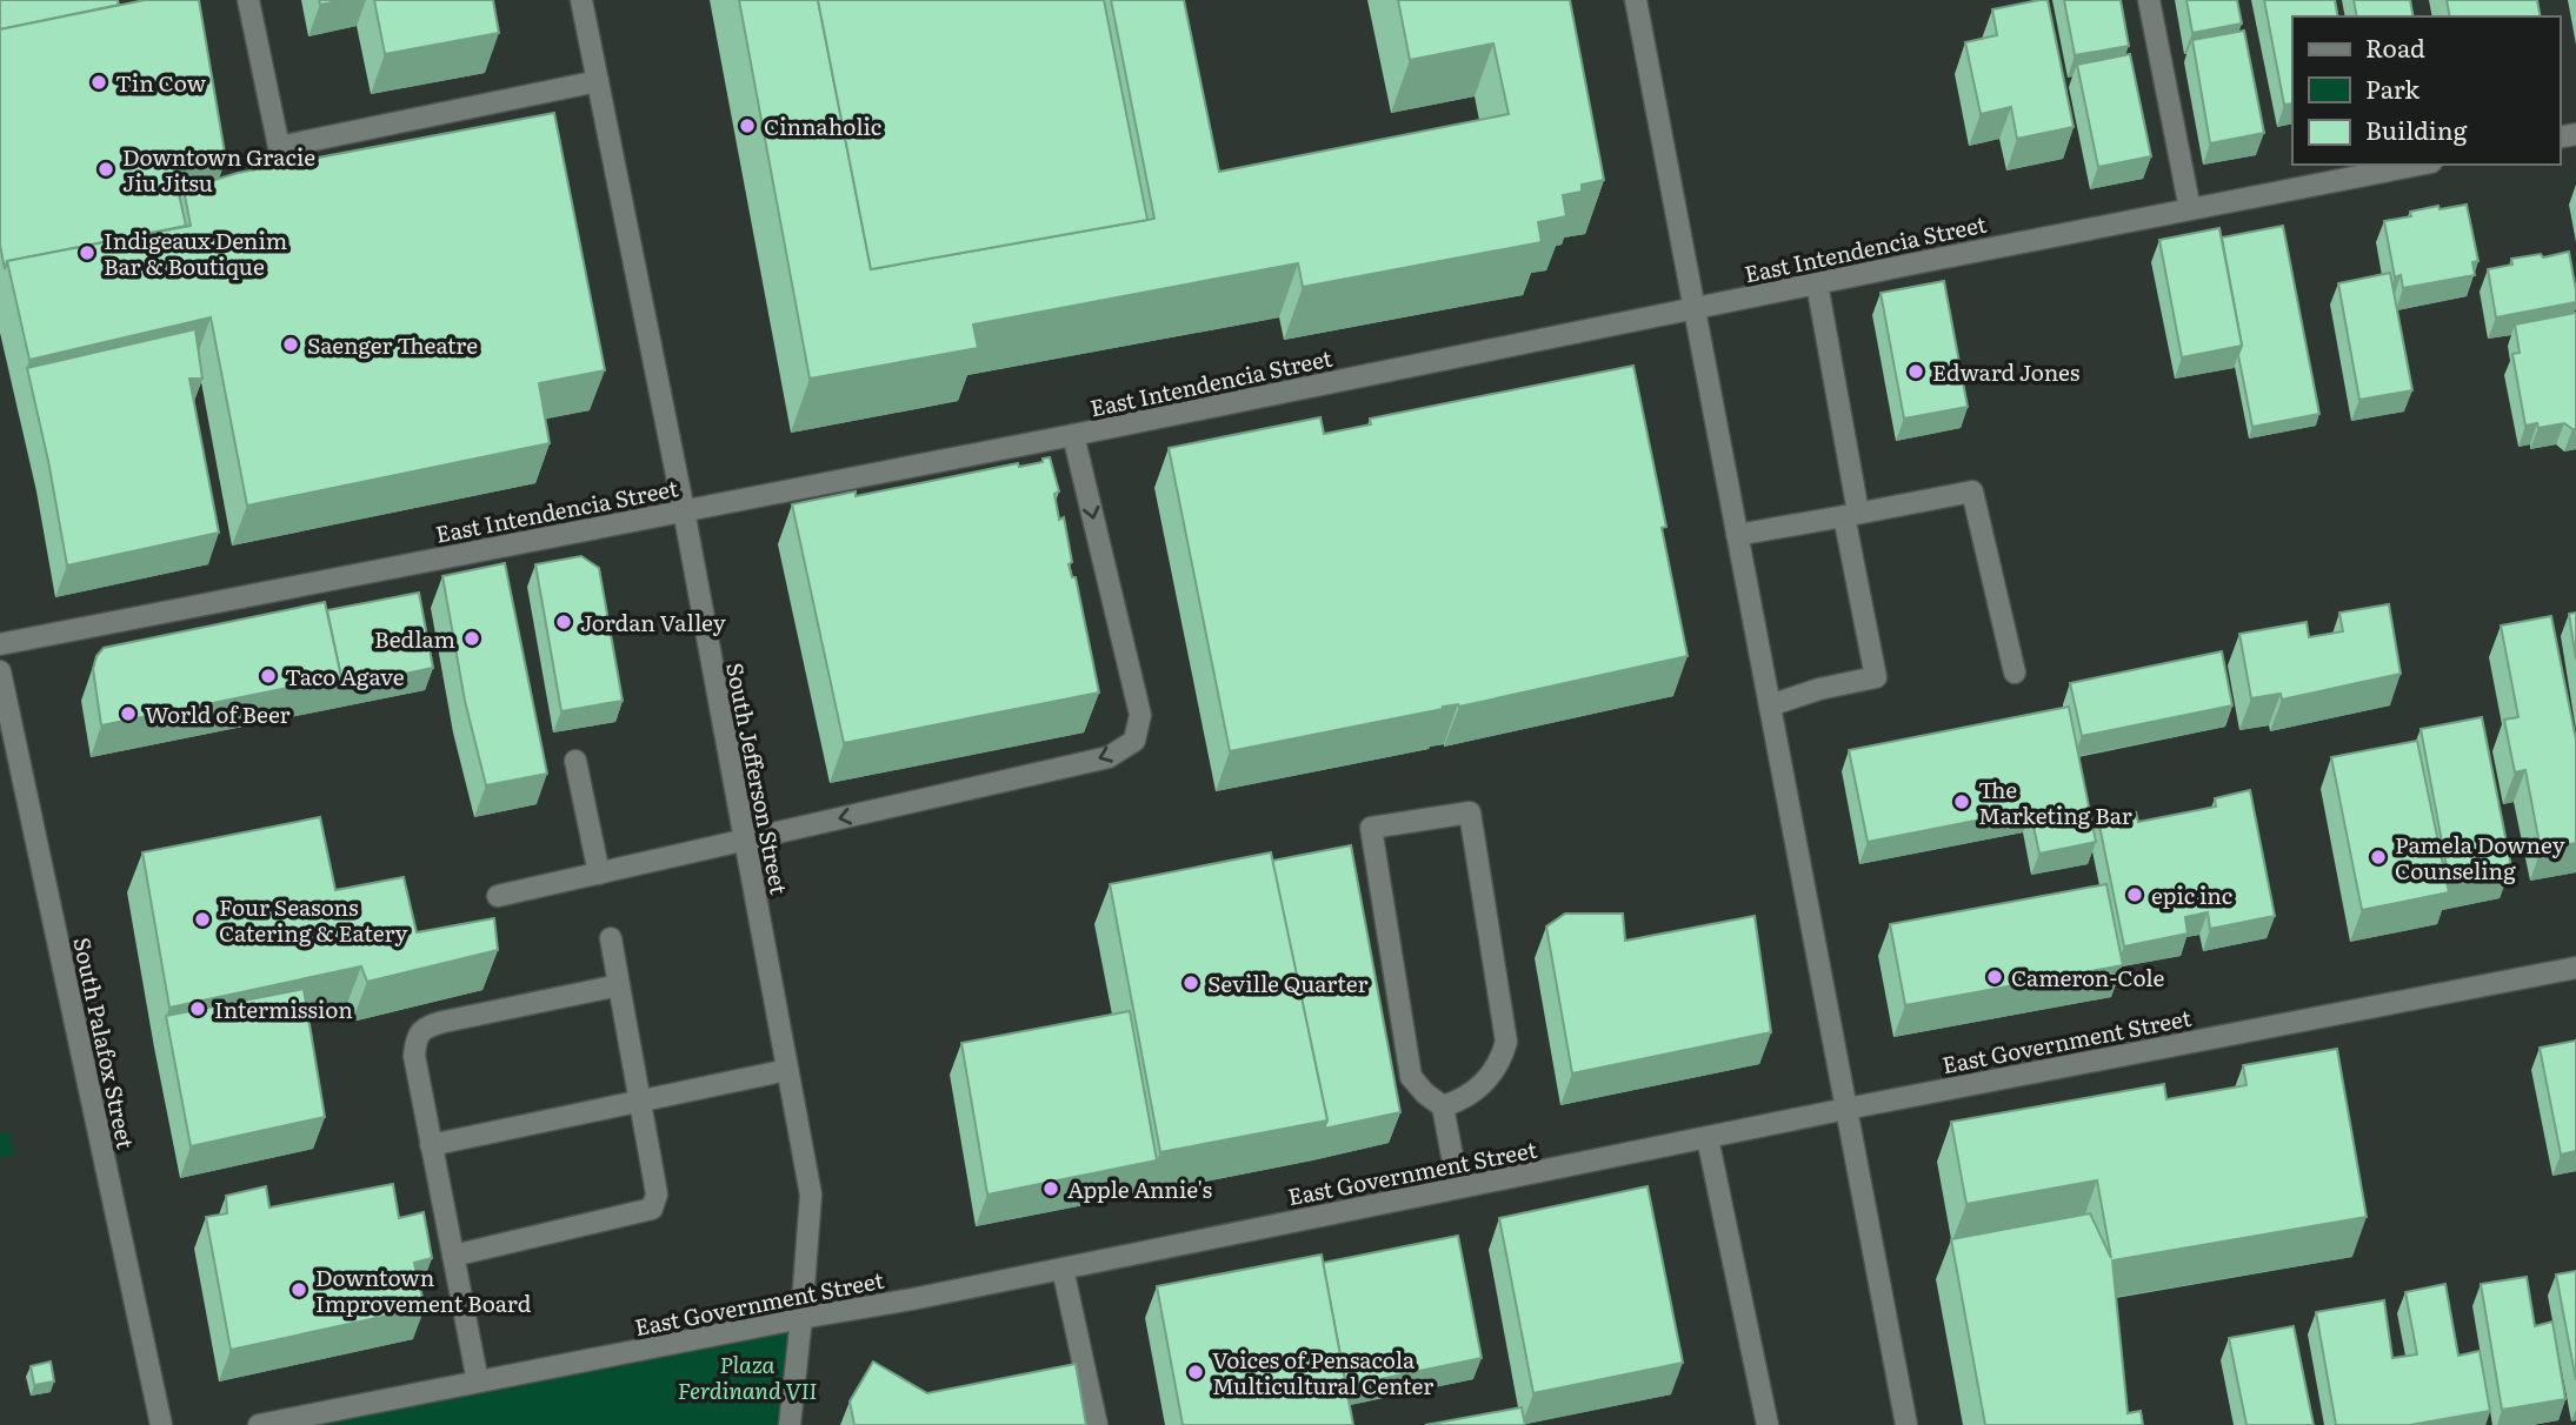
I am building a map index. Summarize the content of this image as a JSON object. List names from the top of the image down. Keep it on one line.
{"streets":{"street":["East Intendencia Street","South Jefferson Street","East Government Street","South Palafox Street"]},"crossings":[["East Intendencia Street","South Jefferson Street"],["South Jefferson Street","East Government Street"]],"parks":["Plaza Ferdinand VII"],"places":["Tin Cow","Cinnaholic","Downtown Gracie Jiu Jitsu","Indigeaux Denim Bar & Boutique","Saenger Theatre","Edward Jones","Jordan Valley","Bedlam","Taco Agave","World of Beer","The Marketing Bar","Pamela Downey Counseling","epic inc","Four Seasons Catering & Eatery","Cameron-Cole","Seville Quarter","Intermission","Apple Annie's","Downtown Improvement Board","Voices of Pensacola Multicultural Center"],"legend":["Road","Park","Building"]}
